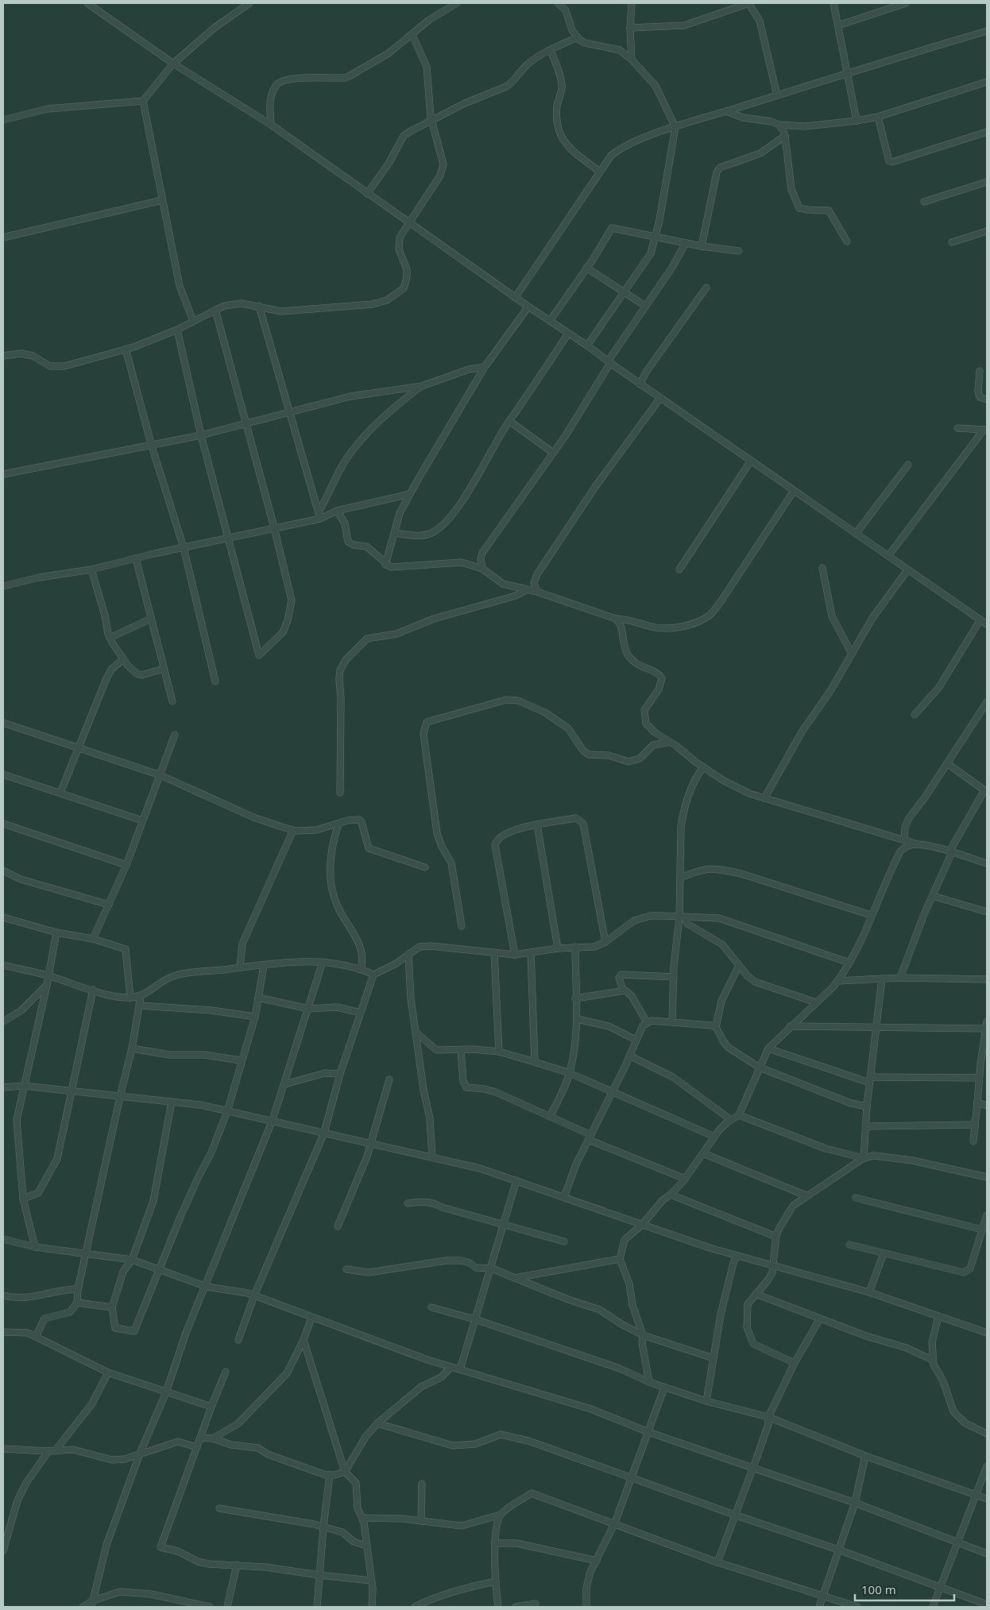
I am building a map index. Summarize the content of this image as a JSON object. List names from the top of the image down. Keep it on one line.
{"scale_bar":"100 m"}
